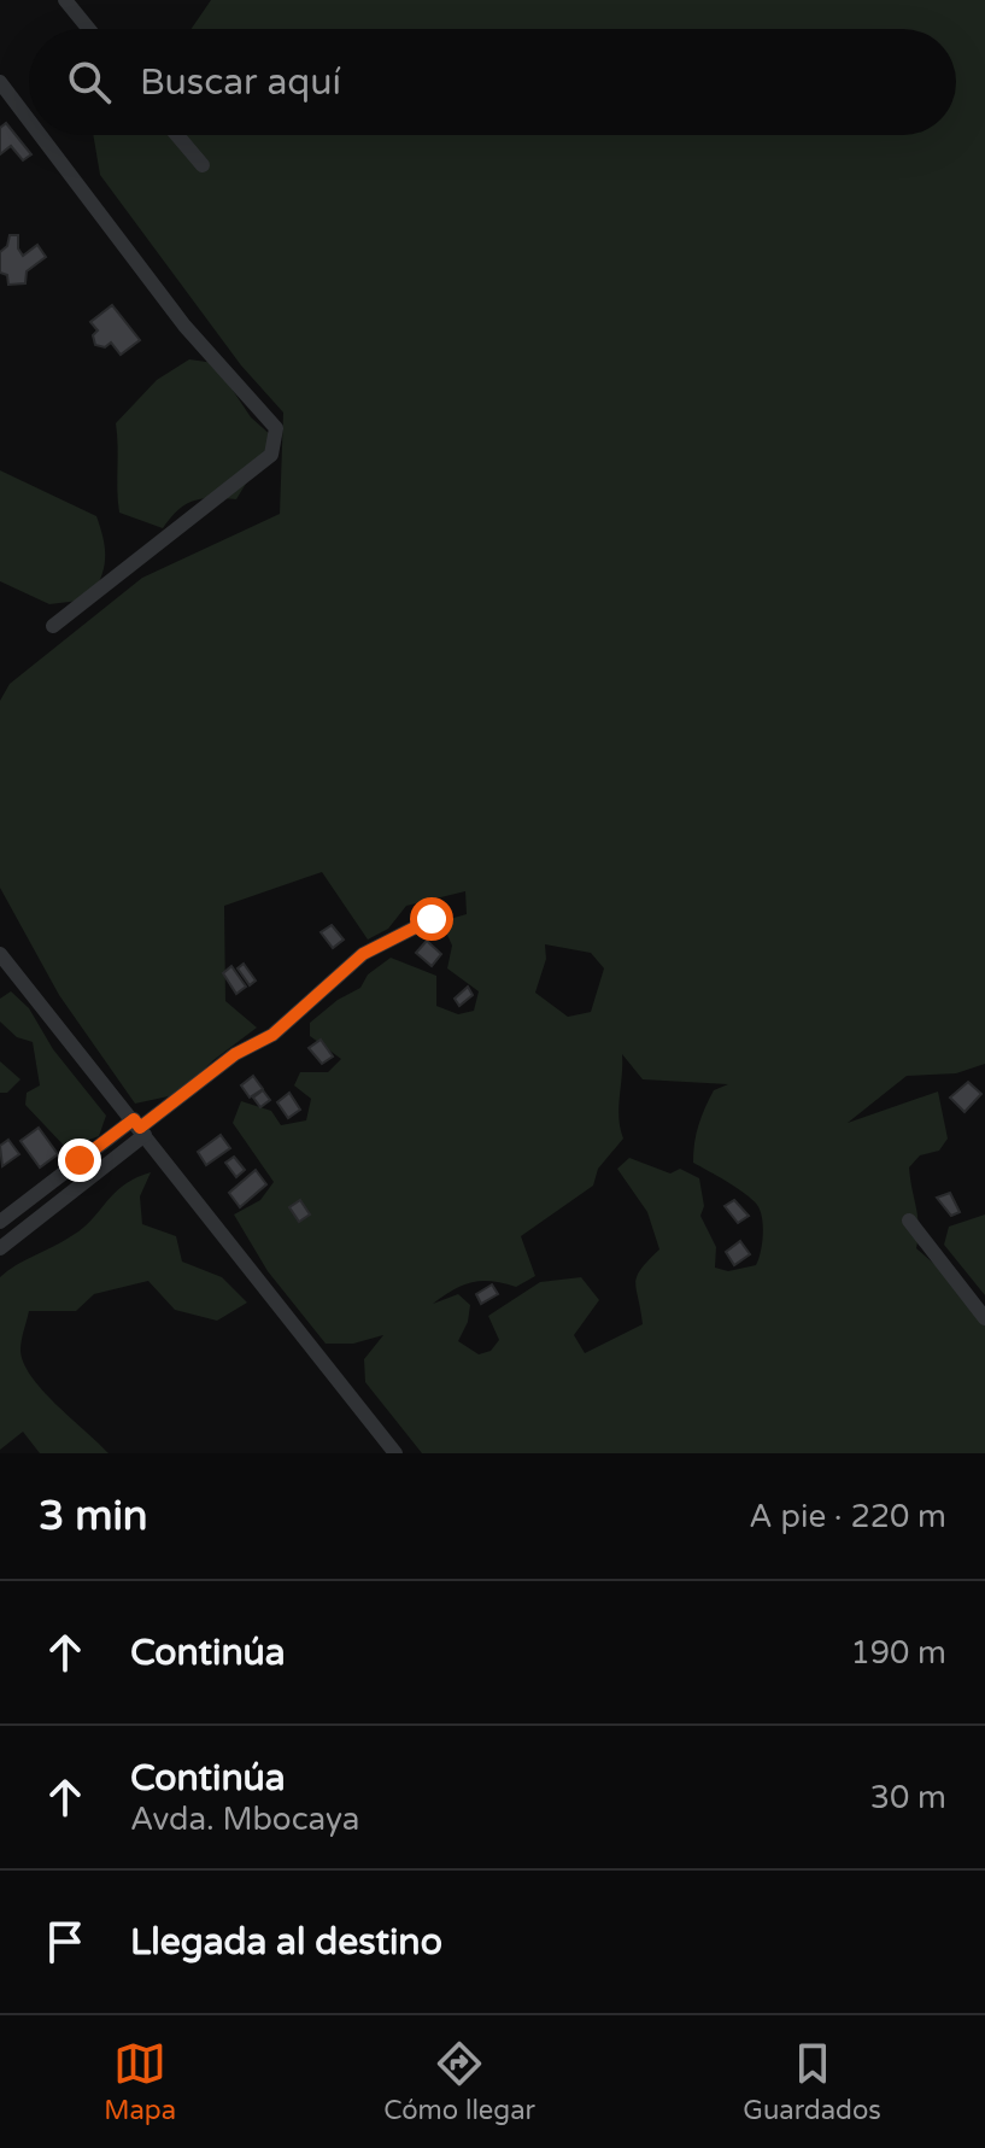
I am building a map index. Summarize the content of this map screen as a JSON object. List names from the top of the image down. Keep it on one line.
{"page":{"search":"Buscar aquí","heading":["3 min","A pie · 220 m"],"list":[["Continúa","190 m"],["Continúa","Avda. Mbocaya","30 m"],"Llegada al destino"],"nav":["Mapa","Cómo llegar","Guardados"]}}
